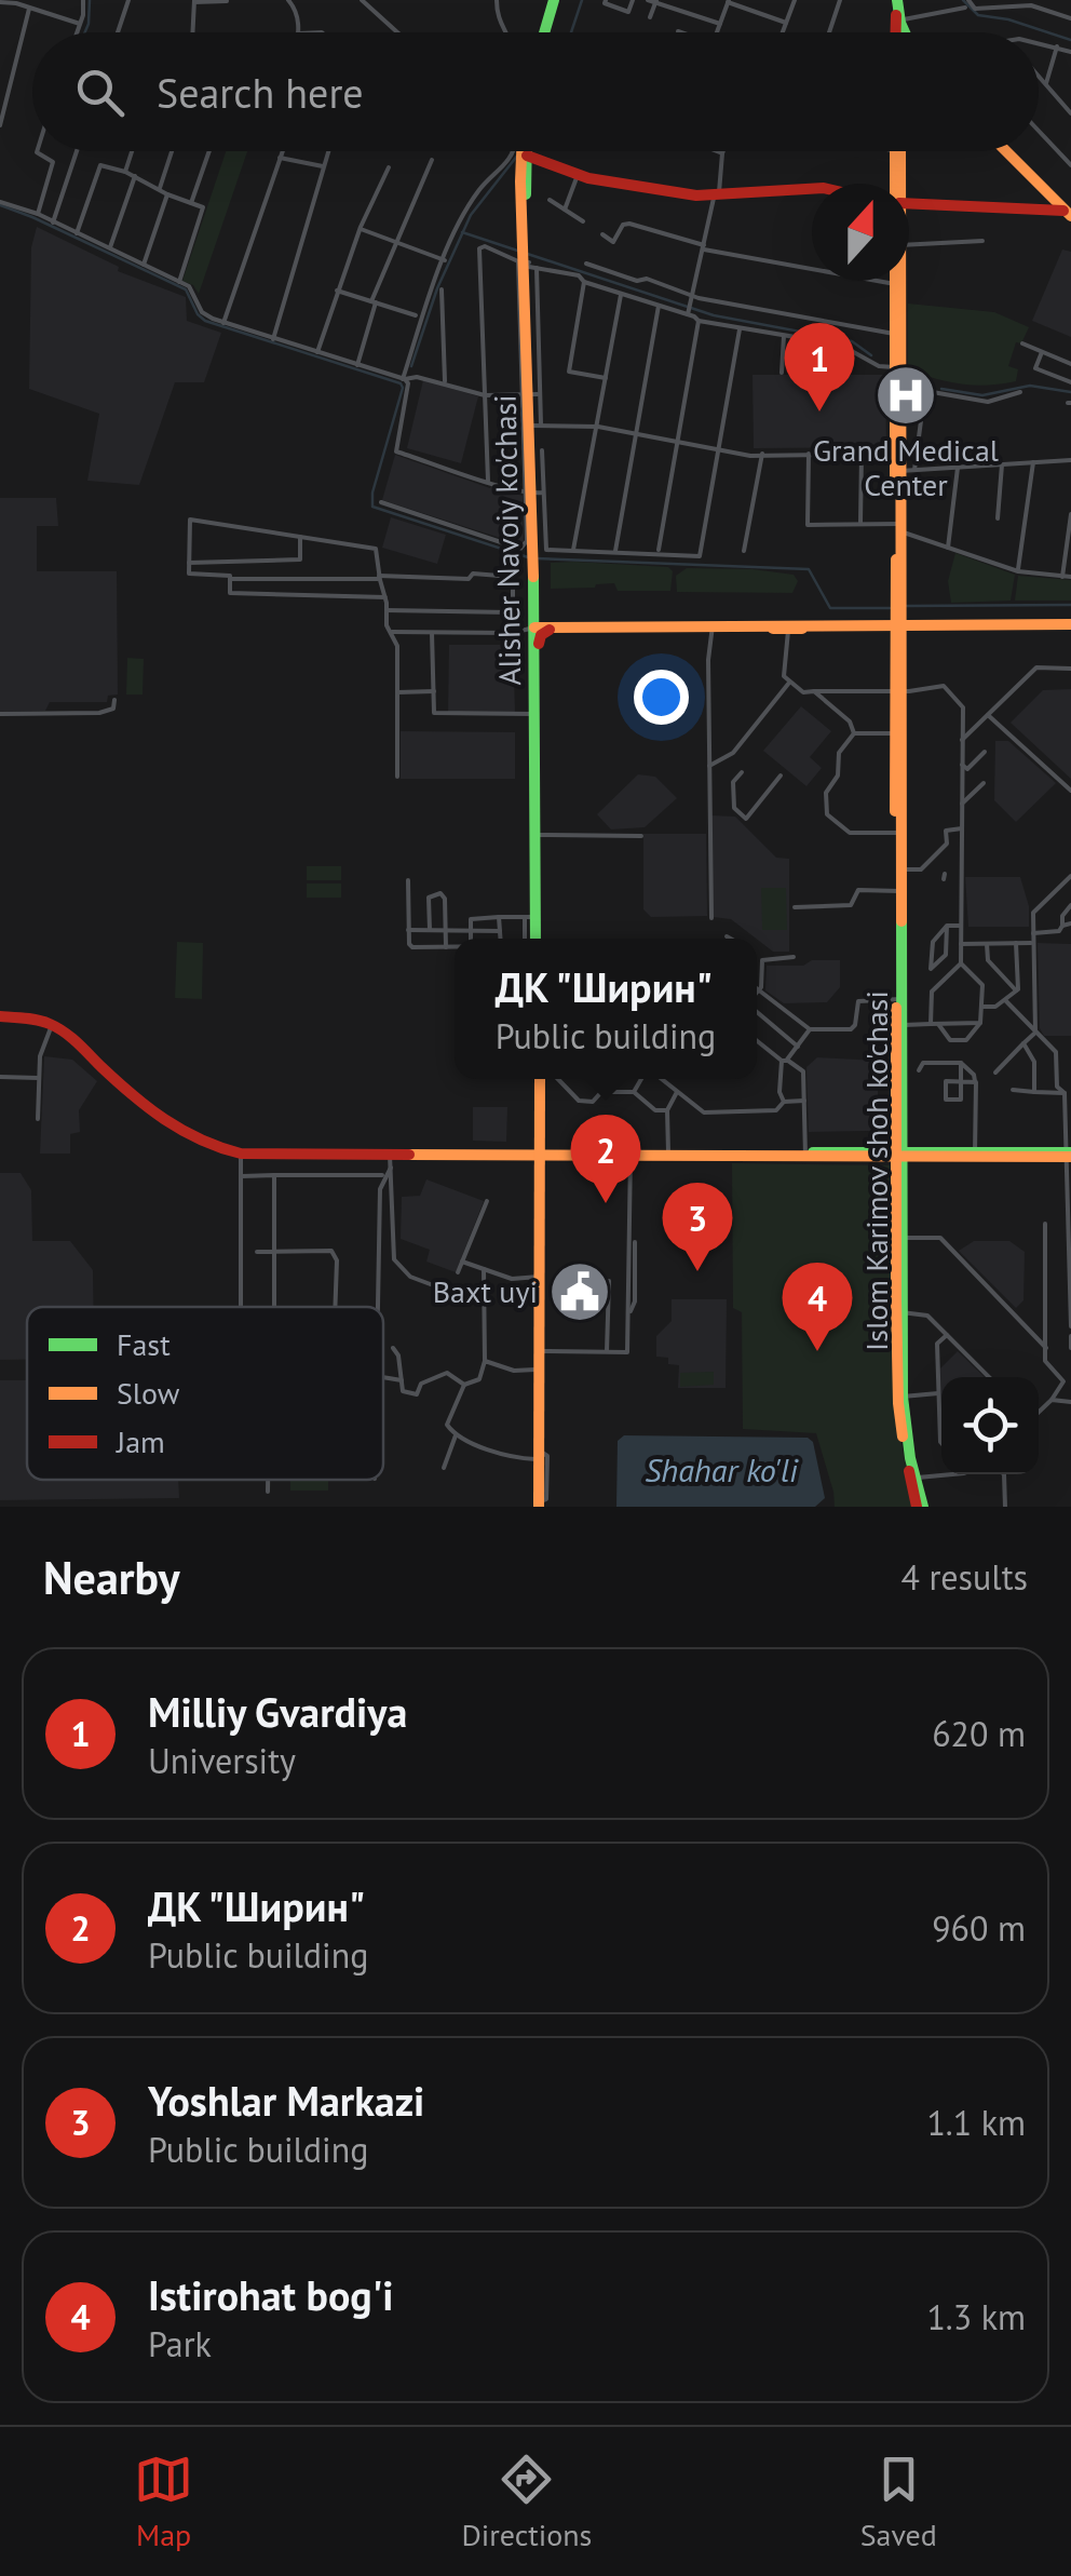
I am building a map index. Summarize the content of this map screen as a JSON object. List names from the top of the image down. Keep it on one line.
{"streets":{"main road":["Alisher Navoiy ko'chasi","Islom Karimov shoh ko'chasi"]},"water":["Shahar ko'li"],"places":{"hospital":["Grand Medical Center"],"public building":["Baxt uyi"]},"legend":["Fast","Slow","Jam"],"north":"top","page":{"search":"Search here","pins":["1","2","3","4"],"popup":["ДК \"Ширин\"","Public building"],"heading":["Nearby","4 results"],"list":[{"mark":"1","name":"Milliy Gvardiya","note":"University","value":"620 m"},{"mark":"2","name":"ДК \"Ширин\"","note":"Public building","value":"960 m"},{"mark":"3","name":"Yoshlar Markazi","note":"Public building","value":"1.1 km"},{"mark":"4","name":"Istirohat bog'i","note":"Park","value":"1.3 km"}],"nav":["Map","Directions","Saved"]}}
